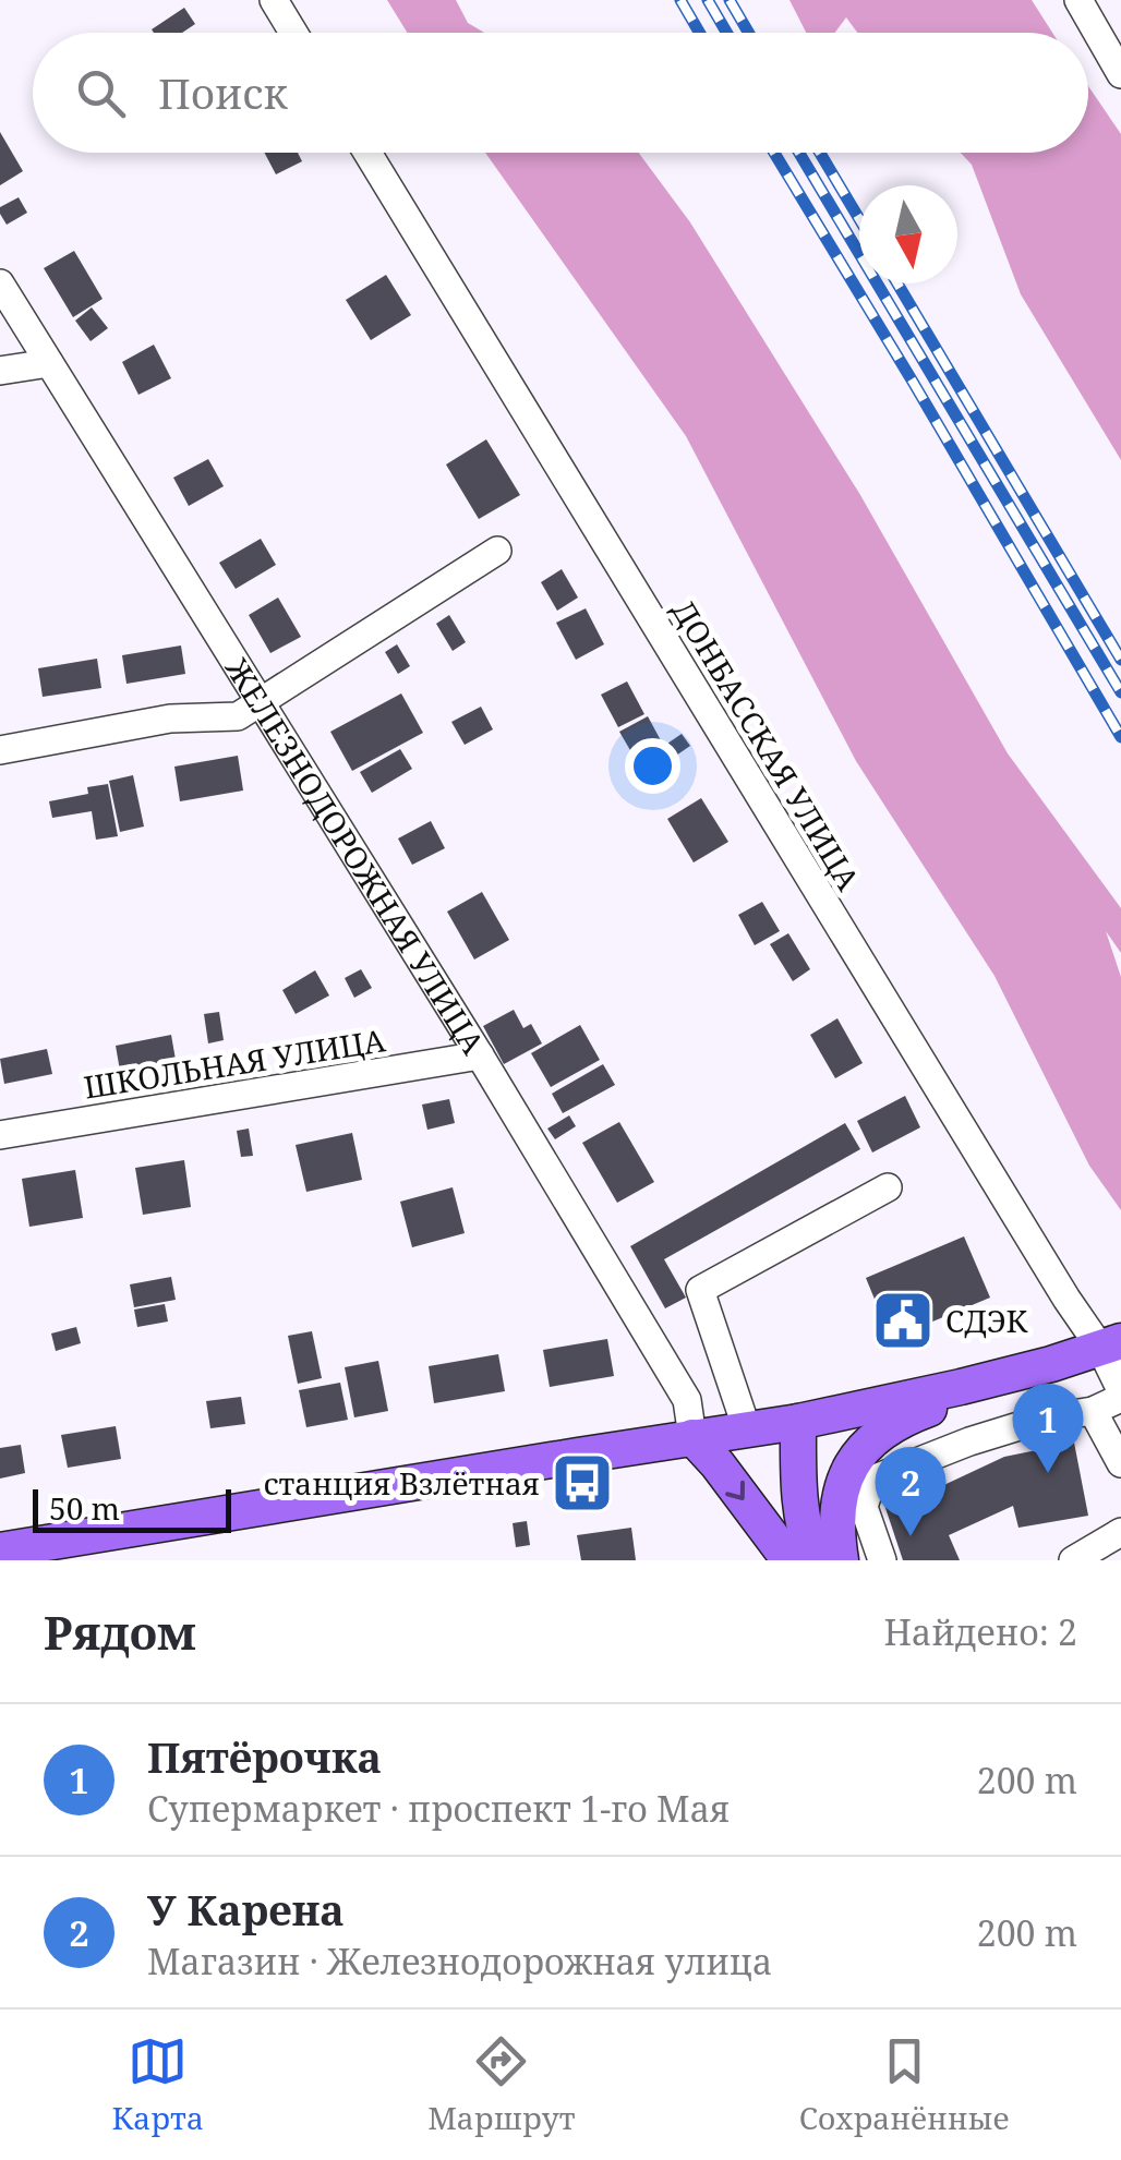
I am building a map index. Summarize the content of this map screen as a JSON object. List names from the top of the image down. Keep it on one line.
{"streets":{"street":["ДОНБАССКАЯ УЛИЦА","ЖЕЛЕЗНОДОРОЖНАЯ УЛИЦА","ШКОЛЬНАЯ УЛИЦА"]},"crossings":[["ЖЕЛЕЗНОДОРОЖНАЯ УЛИЦА","ШКОЛЬНАЯ УЛИЦА"]],"places":{"public building":["СДЭК"],"bus stop":["станция Взлётная"]},"scale_bar":"50 m","north":"bottom","page":{"search":"Поиск","pins":["1","2"],"scale":"50 m","heading":["Рядом","Найдено: 2"],"list":[{"mark":"1","name":"Пятёрочка","note":"Супермаркет · проспект 1-го Мая","value":"200 m"},{"mark":"2","name":"У Карена","note":"Магазин · Железнодорожная улица","value":"200 m"}],"nav":["Карта","Маршрут","Сохранённые"]}}
